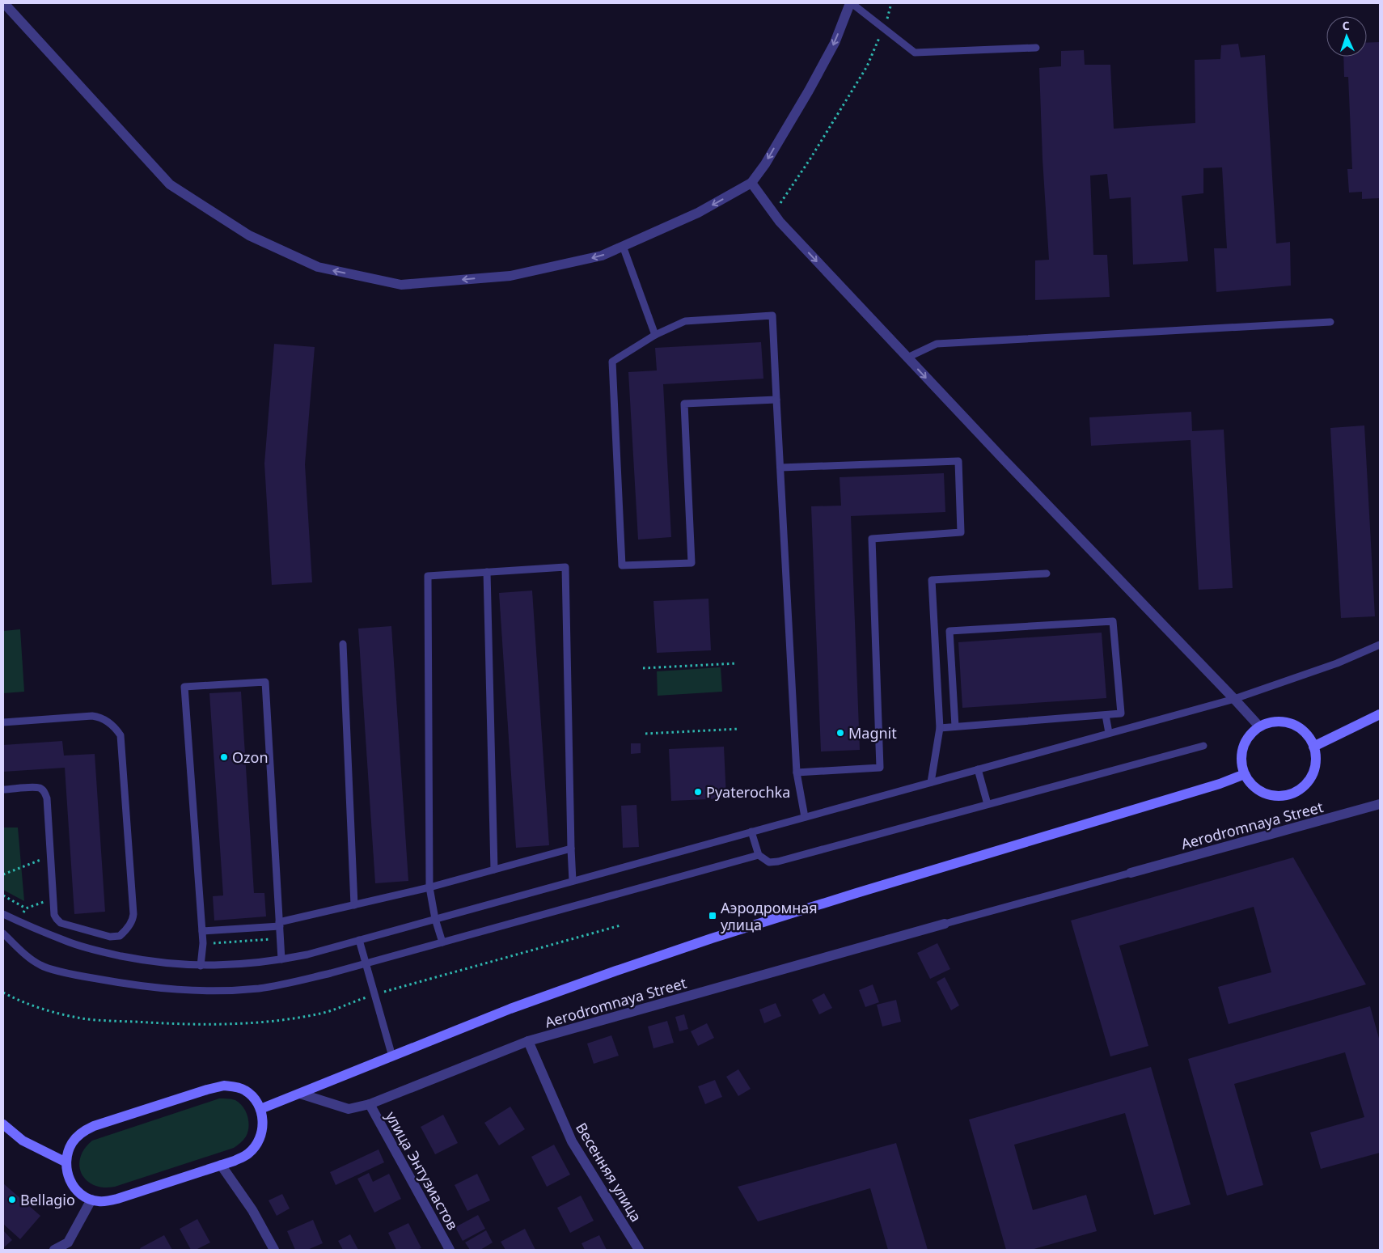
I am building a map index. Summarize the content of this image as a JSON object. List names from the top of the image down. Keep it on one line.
{"streets":{"street":["Aerodromnaya Street","улица Энтузиастов","Весенняя улица"]},"crossings":[["Aerodromnaya Street","улица Энтузиастов"],["Aerodromnaya Street","Весенняя улица"]],"places":{"other":["Magnit","Ozon","Pyaterochka","Bellagio"],"transit":["Аэродромная улица"]},"north":"top"}
